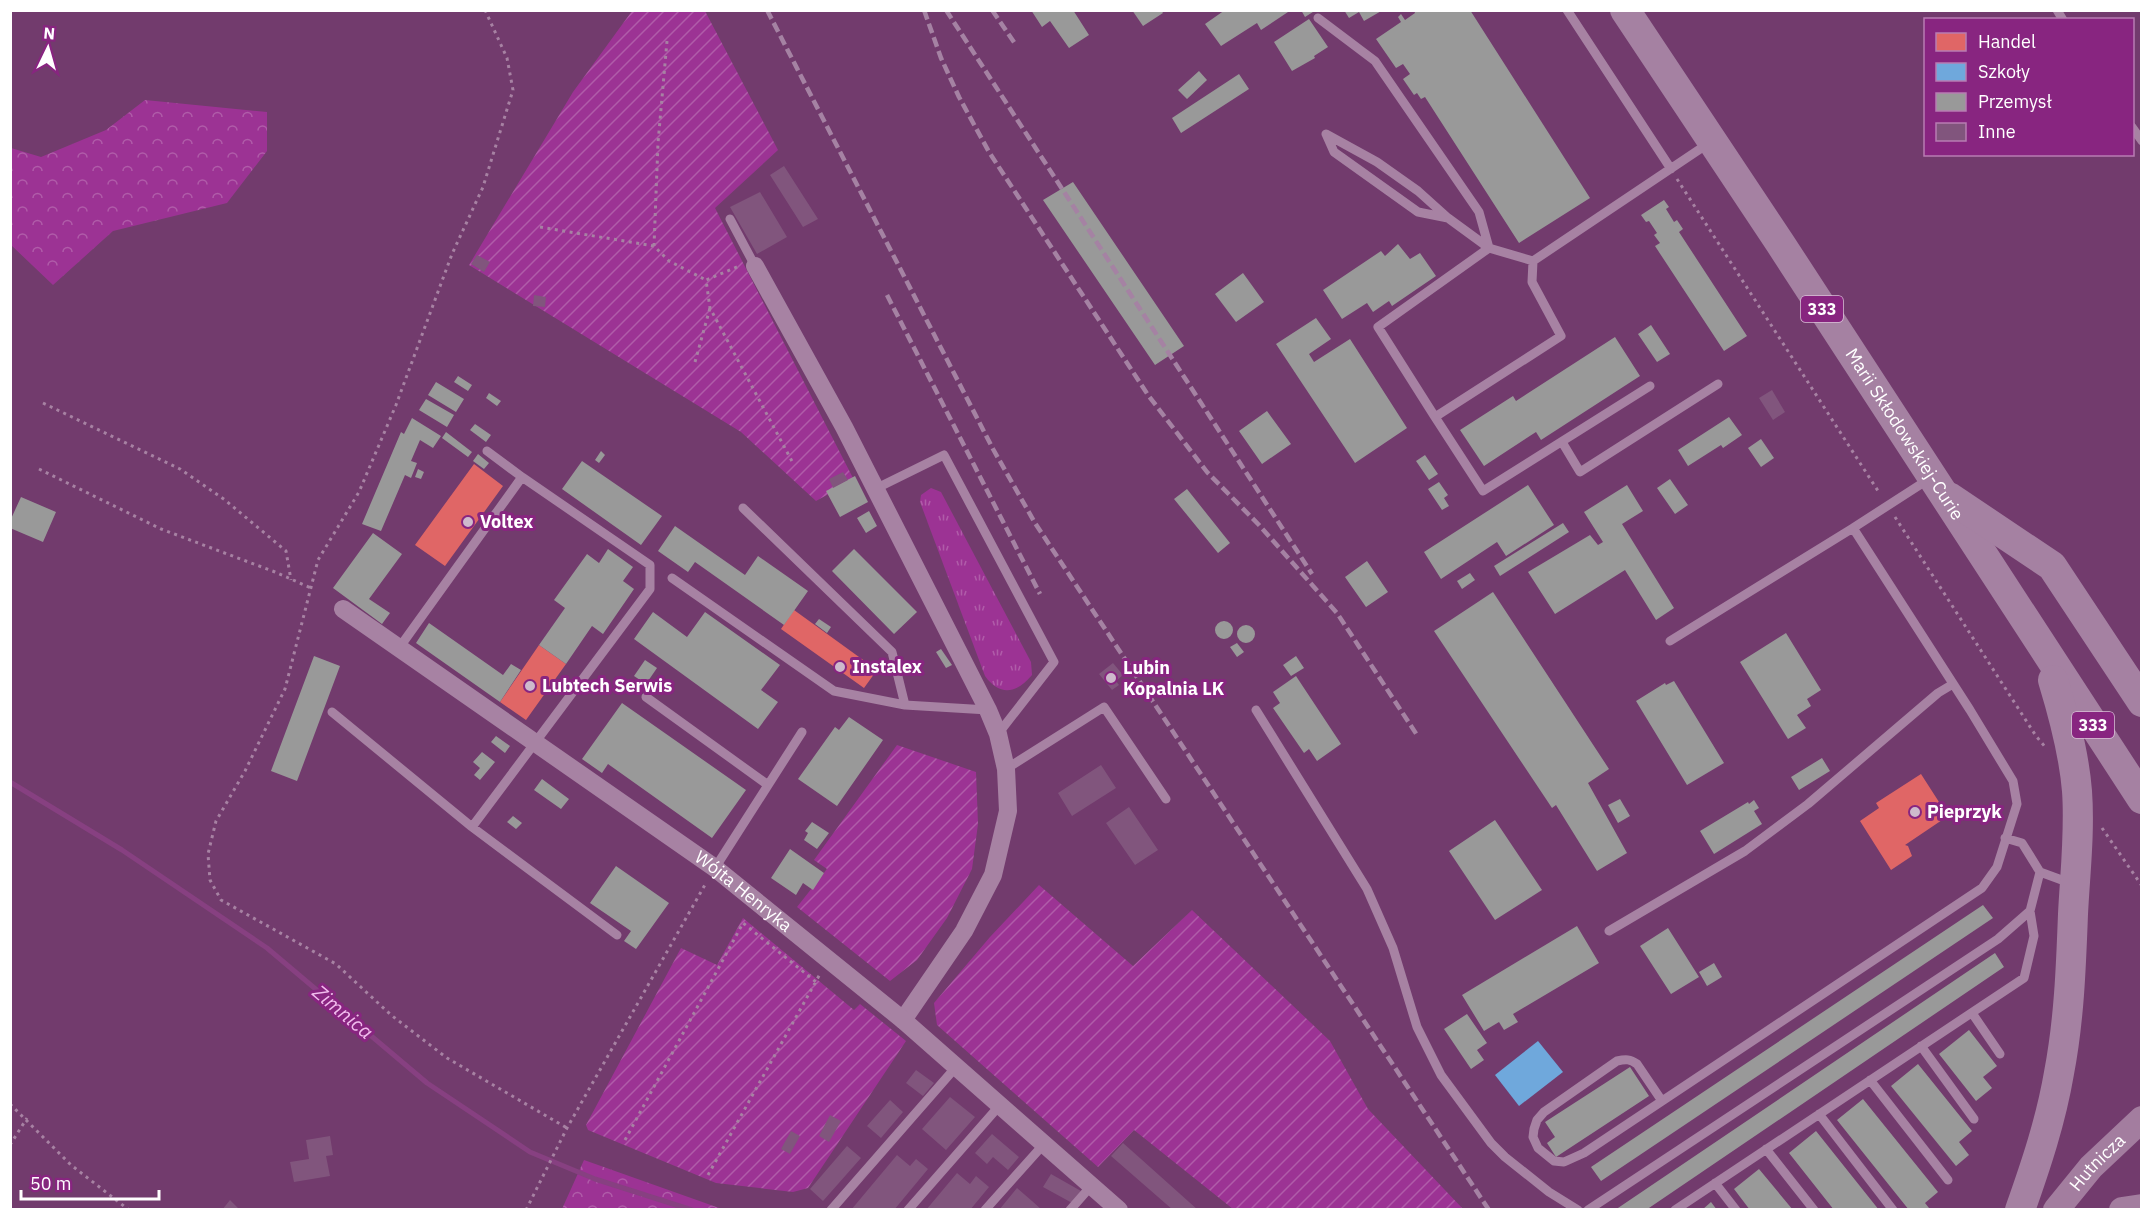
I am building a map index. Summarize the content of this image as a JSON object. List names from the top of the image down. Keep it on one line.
{"streets":{"main road":["333","Marii Skłodowskiej-Curie","Hutnicza"],"street":["Wójta Henryka"]},"water":["Zimnica"],"places":["Voltex","Instalex","Lubin Kopalnia LK","Lubtech Serwis","Pieprzyk"],"legend":["Handel","Szkoły","Przemysł","Inne"],"scale_bar":"50 m","north":"top"}
